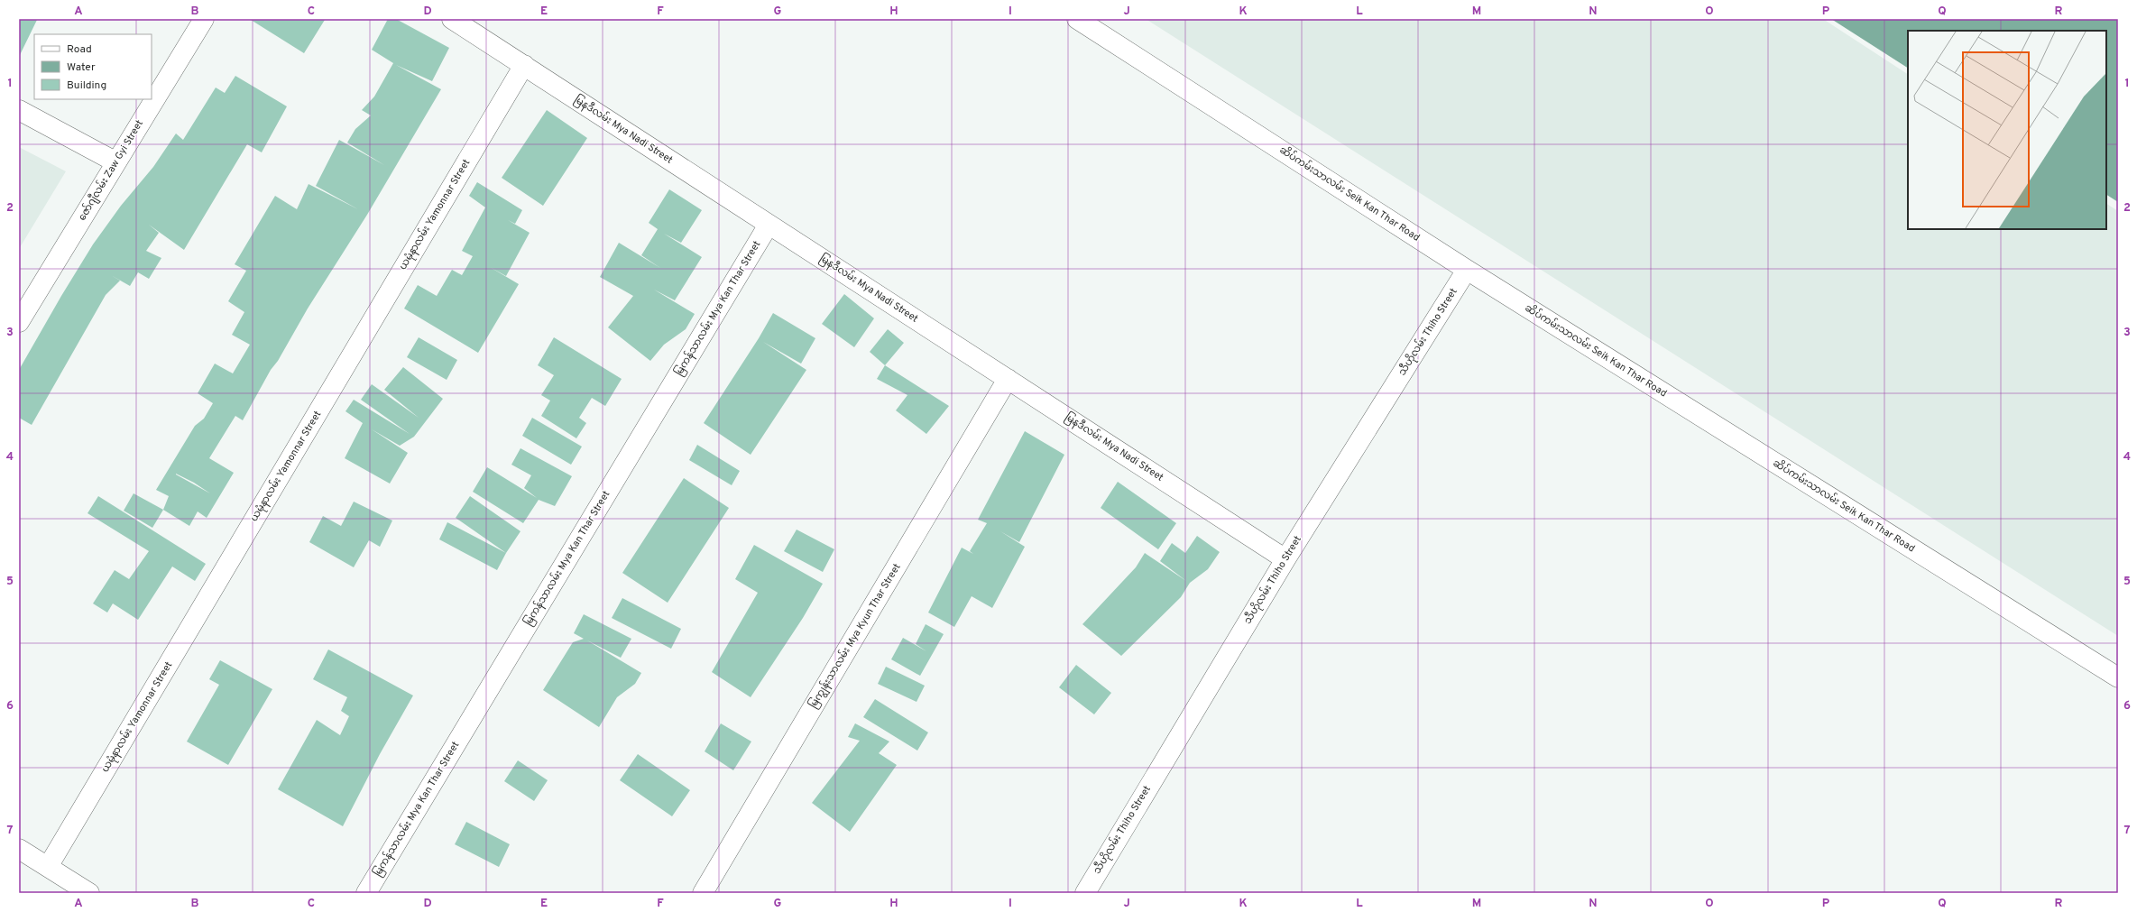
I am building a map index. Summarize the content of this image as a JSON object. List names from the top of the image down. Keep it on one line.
{"streets":{"street":["မြနဒီလမ်း Mya Nadi Street","ဇော်ဂျီလမ်း Zaw Gyi Street","ဆိပ်ကမ်းသာလမ်း Seik Kan Thar Road","ယမုံနာလမ်း Yamonnar Street","မြကန်သာလမ်း Mya Kan Thar Street","သီဟိုလမ်း Thiho Street","မြကျွန်းသာလမ်း Mya Kyun Thar Street"]},"crossings":[["မြနဒီလမ်း Mya Nadi Street","ယမုံနာလမ်း Yamonnar Street"],["မြနဒီလမ်း Mya Nadi Street","မြကန်သာလမ်း Mya Kan Thar Street"],["မြနဒီလမ်း Mya Nadi Street","သီဟိုလမ်း Thiho Street"],["မြနဒီလမ်း Mya Nadi Street","မြကျွန်းသာလမ်း Mya Kyun Thar Street"],["ဆိပ်ကမ်းသာလမ်း Seik Kan Thar Road","သီဟိုလမ်း Thiho Street"]],"legend":["Road","Water","Building"],"grid":{"columns":["A","B","C","D","E","F","G","H","I","J","K","L","M","N","O","P","Q","R"],"rows":["1","2","3","4","5","6","7"]}}
